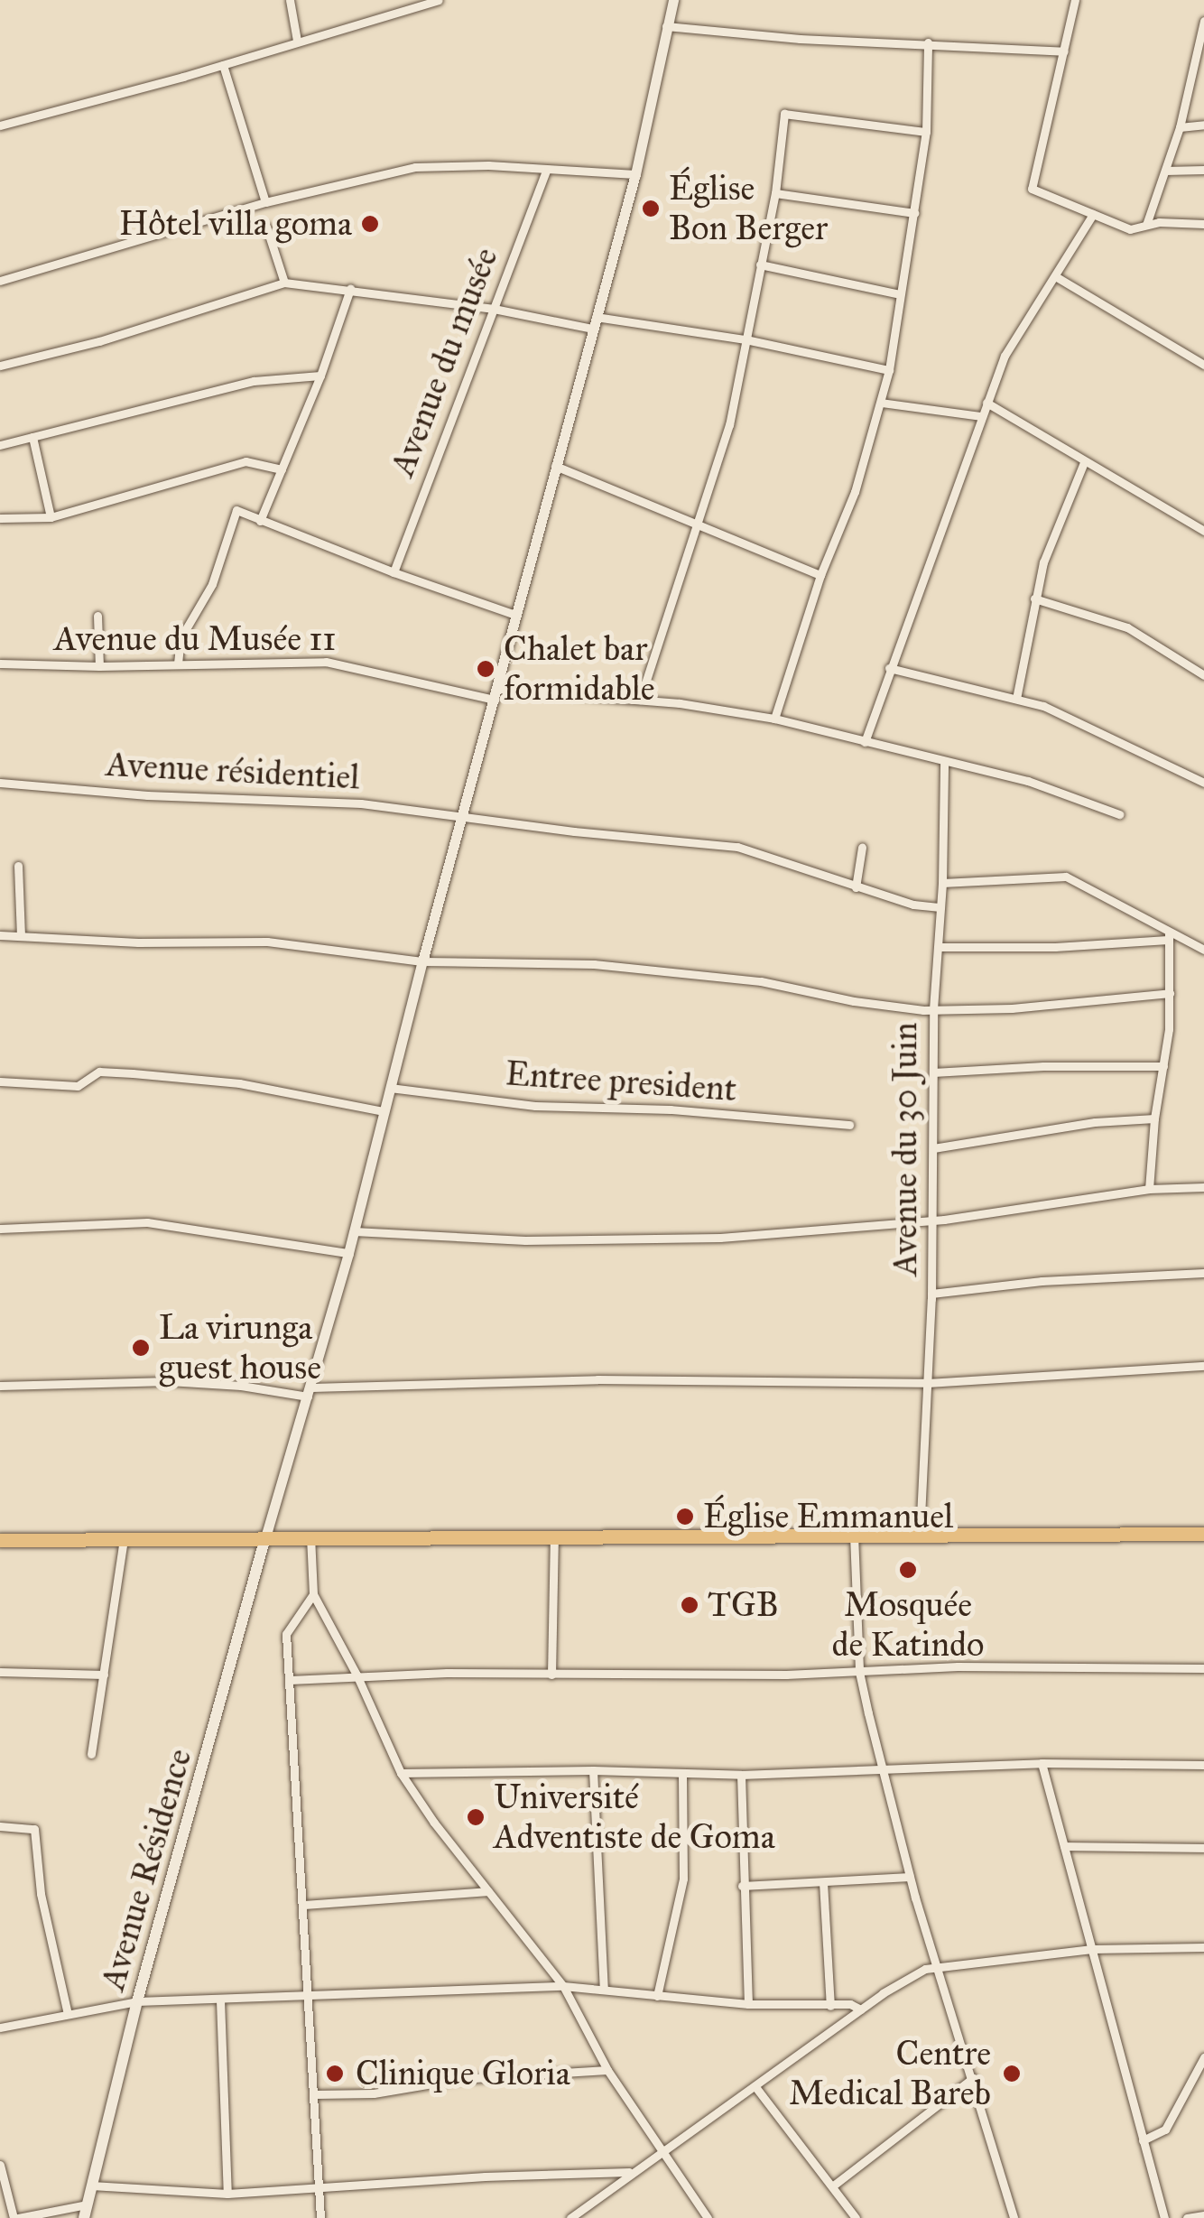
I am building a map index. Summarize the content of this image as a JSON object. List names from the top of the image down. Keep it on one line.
{"streets":{"main road":["Avenue Résidence"],"street":["Avenue du musée","Avenue du Musée 11","Avenue résidentiel","Entree president","Avenue du 30 Juin"]},"crossings":[["Avenue du Musée 11","Avenue du 30 Juin"],["Avenue résidentiel","Avenue du 30 Juin"]],"places":["Église Bon Berger","Hôtel villa goma","Chalet bar formidable","La virunga guest house","Église Emmanuel","Mosquée de Katindo","TGB","Université Adventiste de Goma","Clinique Gloria","Centre Medical Bareb"]}
